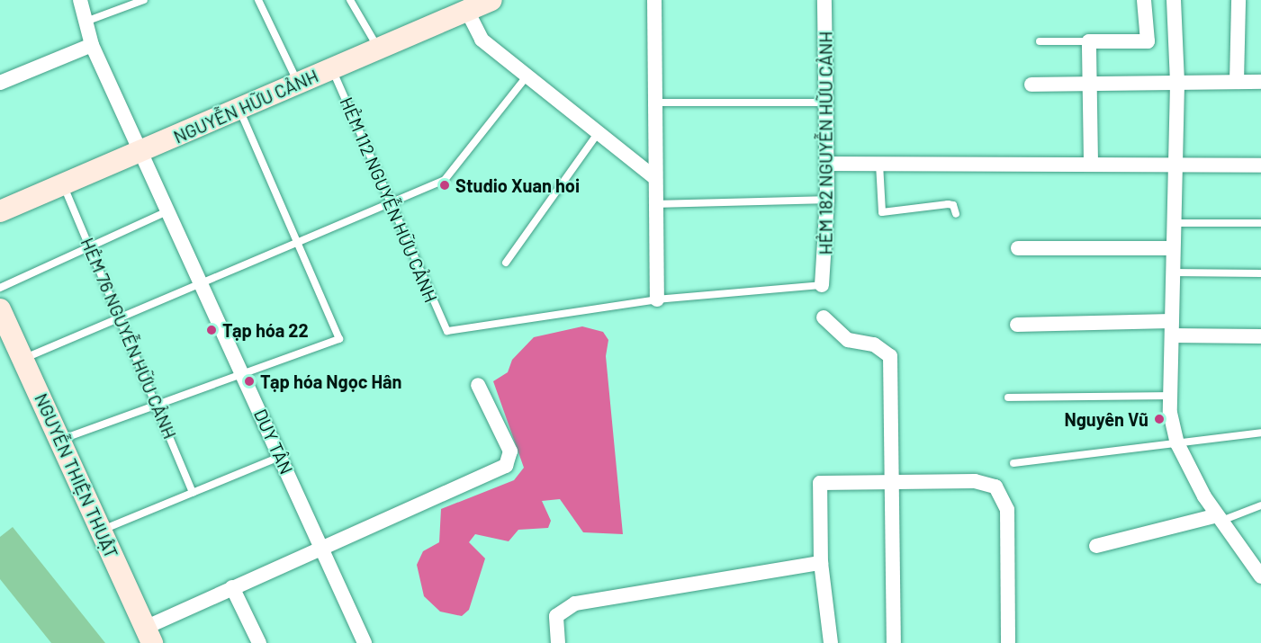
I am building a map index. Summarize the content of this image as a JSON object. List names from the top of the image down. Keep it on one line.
{"streets":{"street":["NGUYỄN HỮU CẢNH","HẺM 182 NGUYỄN HỮU CẢNH","DUY TÂN","NGUYỄN THIỆN THUẬT"],"lane":["HẺM 112 NGUYỄN HỮU CẢNH","HẺM 76 NGUYỄN HỮU CẢNH"]},"crossings":[["NGUYỄN HỮU CẢNH","HẺM 112 NGUYỄN HỮU CẢNH"],["NGUYỄN HỮU CẢNH","HẺM 76 NGUYỄN HỮU CẢNH"],["NGUYỄN HỮU CẢNH","DUY TÂN"]],"places":["Studio Xuan hoi","Tạp hóa 22","Tạp hóa Ngọc Hân","Nguyên Vũ"]}
